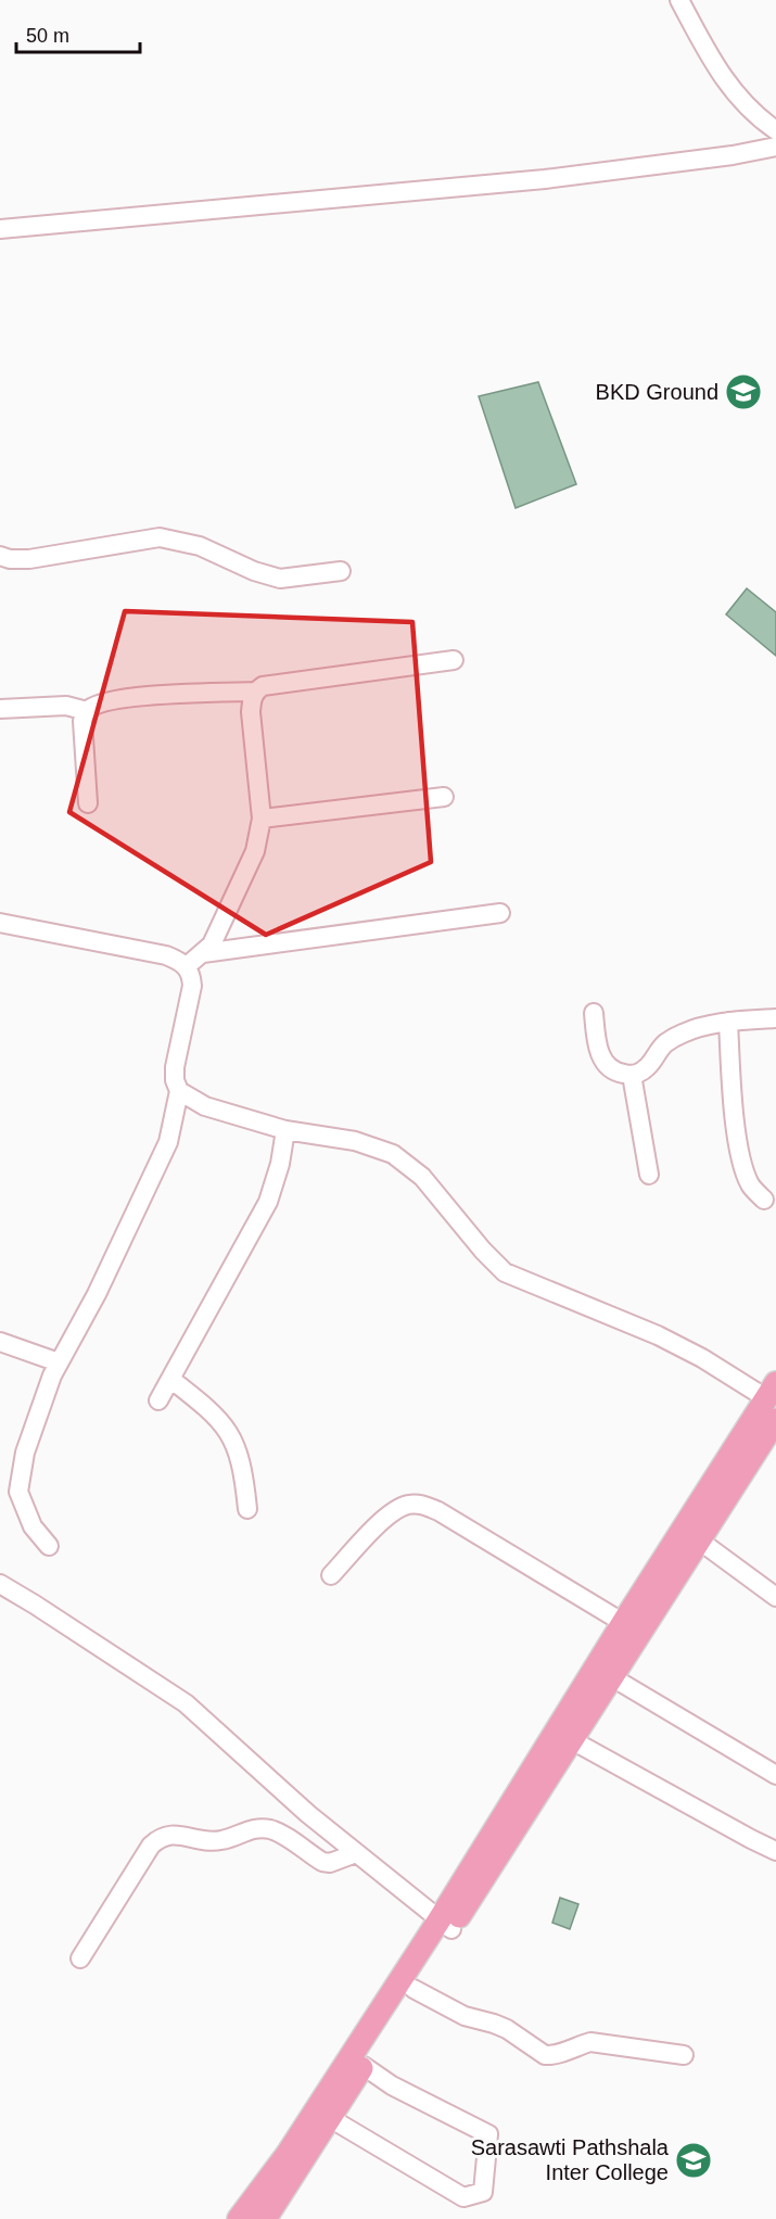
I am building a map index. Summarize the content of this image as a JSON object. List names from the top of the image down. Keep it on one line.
{"places":{"school or university":["BKD Ground","Sarasawti Pathshala Inter College"]},"scale_bar":"50 m"}
